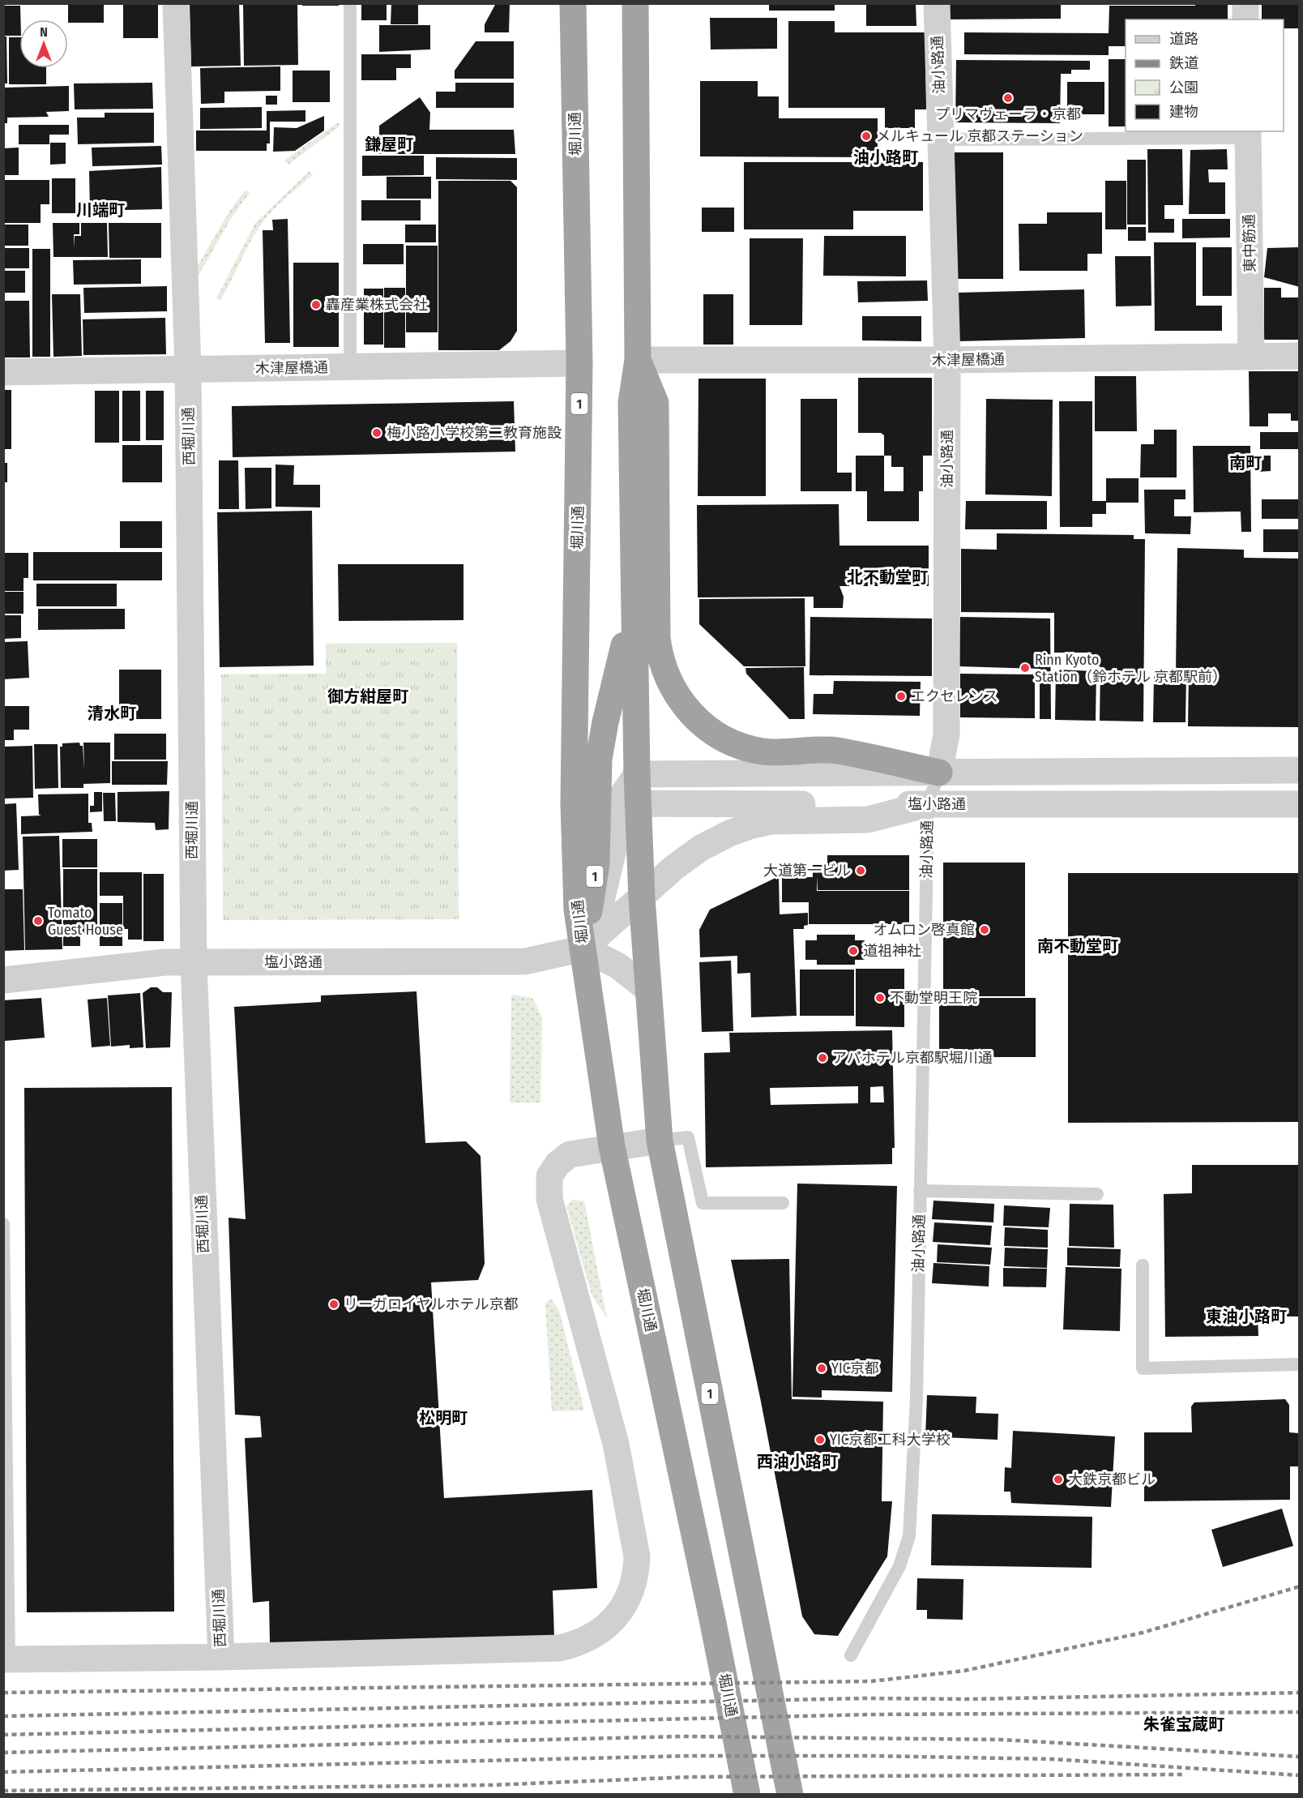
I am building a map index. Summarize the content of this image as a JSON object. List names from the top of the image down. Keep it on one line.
{"streets":{"highway":["堀川通","1"],"street":["油小路通","東中筋通","木津屋橋通","西堀川通","塩小路通"]},"crossings":[["油小路通","木津屋橋通"],["油小路通","1"],["油小路通","塩小路通"],["堀川通","木津屋橋通"],["堀川通","1"],["堀川通","塩小路通"],["東中筋通","木津屋橋通"],["木津屋橋通","1"],["木津屋橋通","西堀川通"],["1","塩小路通"],["西堀川通","塩小路通"]],"districts":["鎌屋町","油小路町","川端町","南町","北不動堂町","御方紺屋町","清水町","南不動堂町","東油小路町","松明町","西油小路町","朱雀宝蔵町"],"places":["プリマヴェーラ・京都","メルキュール 京都ステーション","轟産業株式会社","梅小路小学校第二教育施設","Rinn Kyoto Station（鈴ホテル 京都駅前）","エクセレンス","大道第一ビル","Tomato Guest House","オムロン啓真館","道祖神社","不動堂明王院","アパホテル京都駅堀川通","リーガロイヤルホテル京都","YIC京都","YIC京都工科大学校","大鉄京都ビル"],"legend":["道路","鉄道","公園","建物"],"north":"top"}
